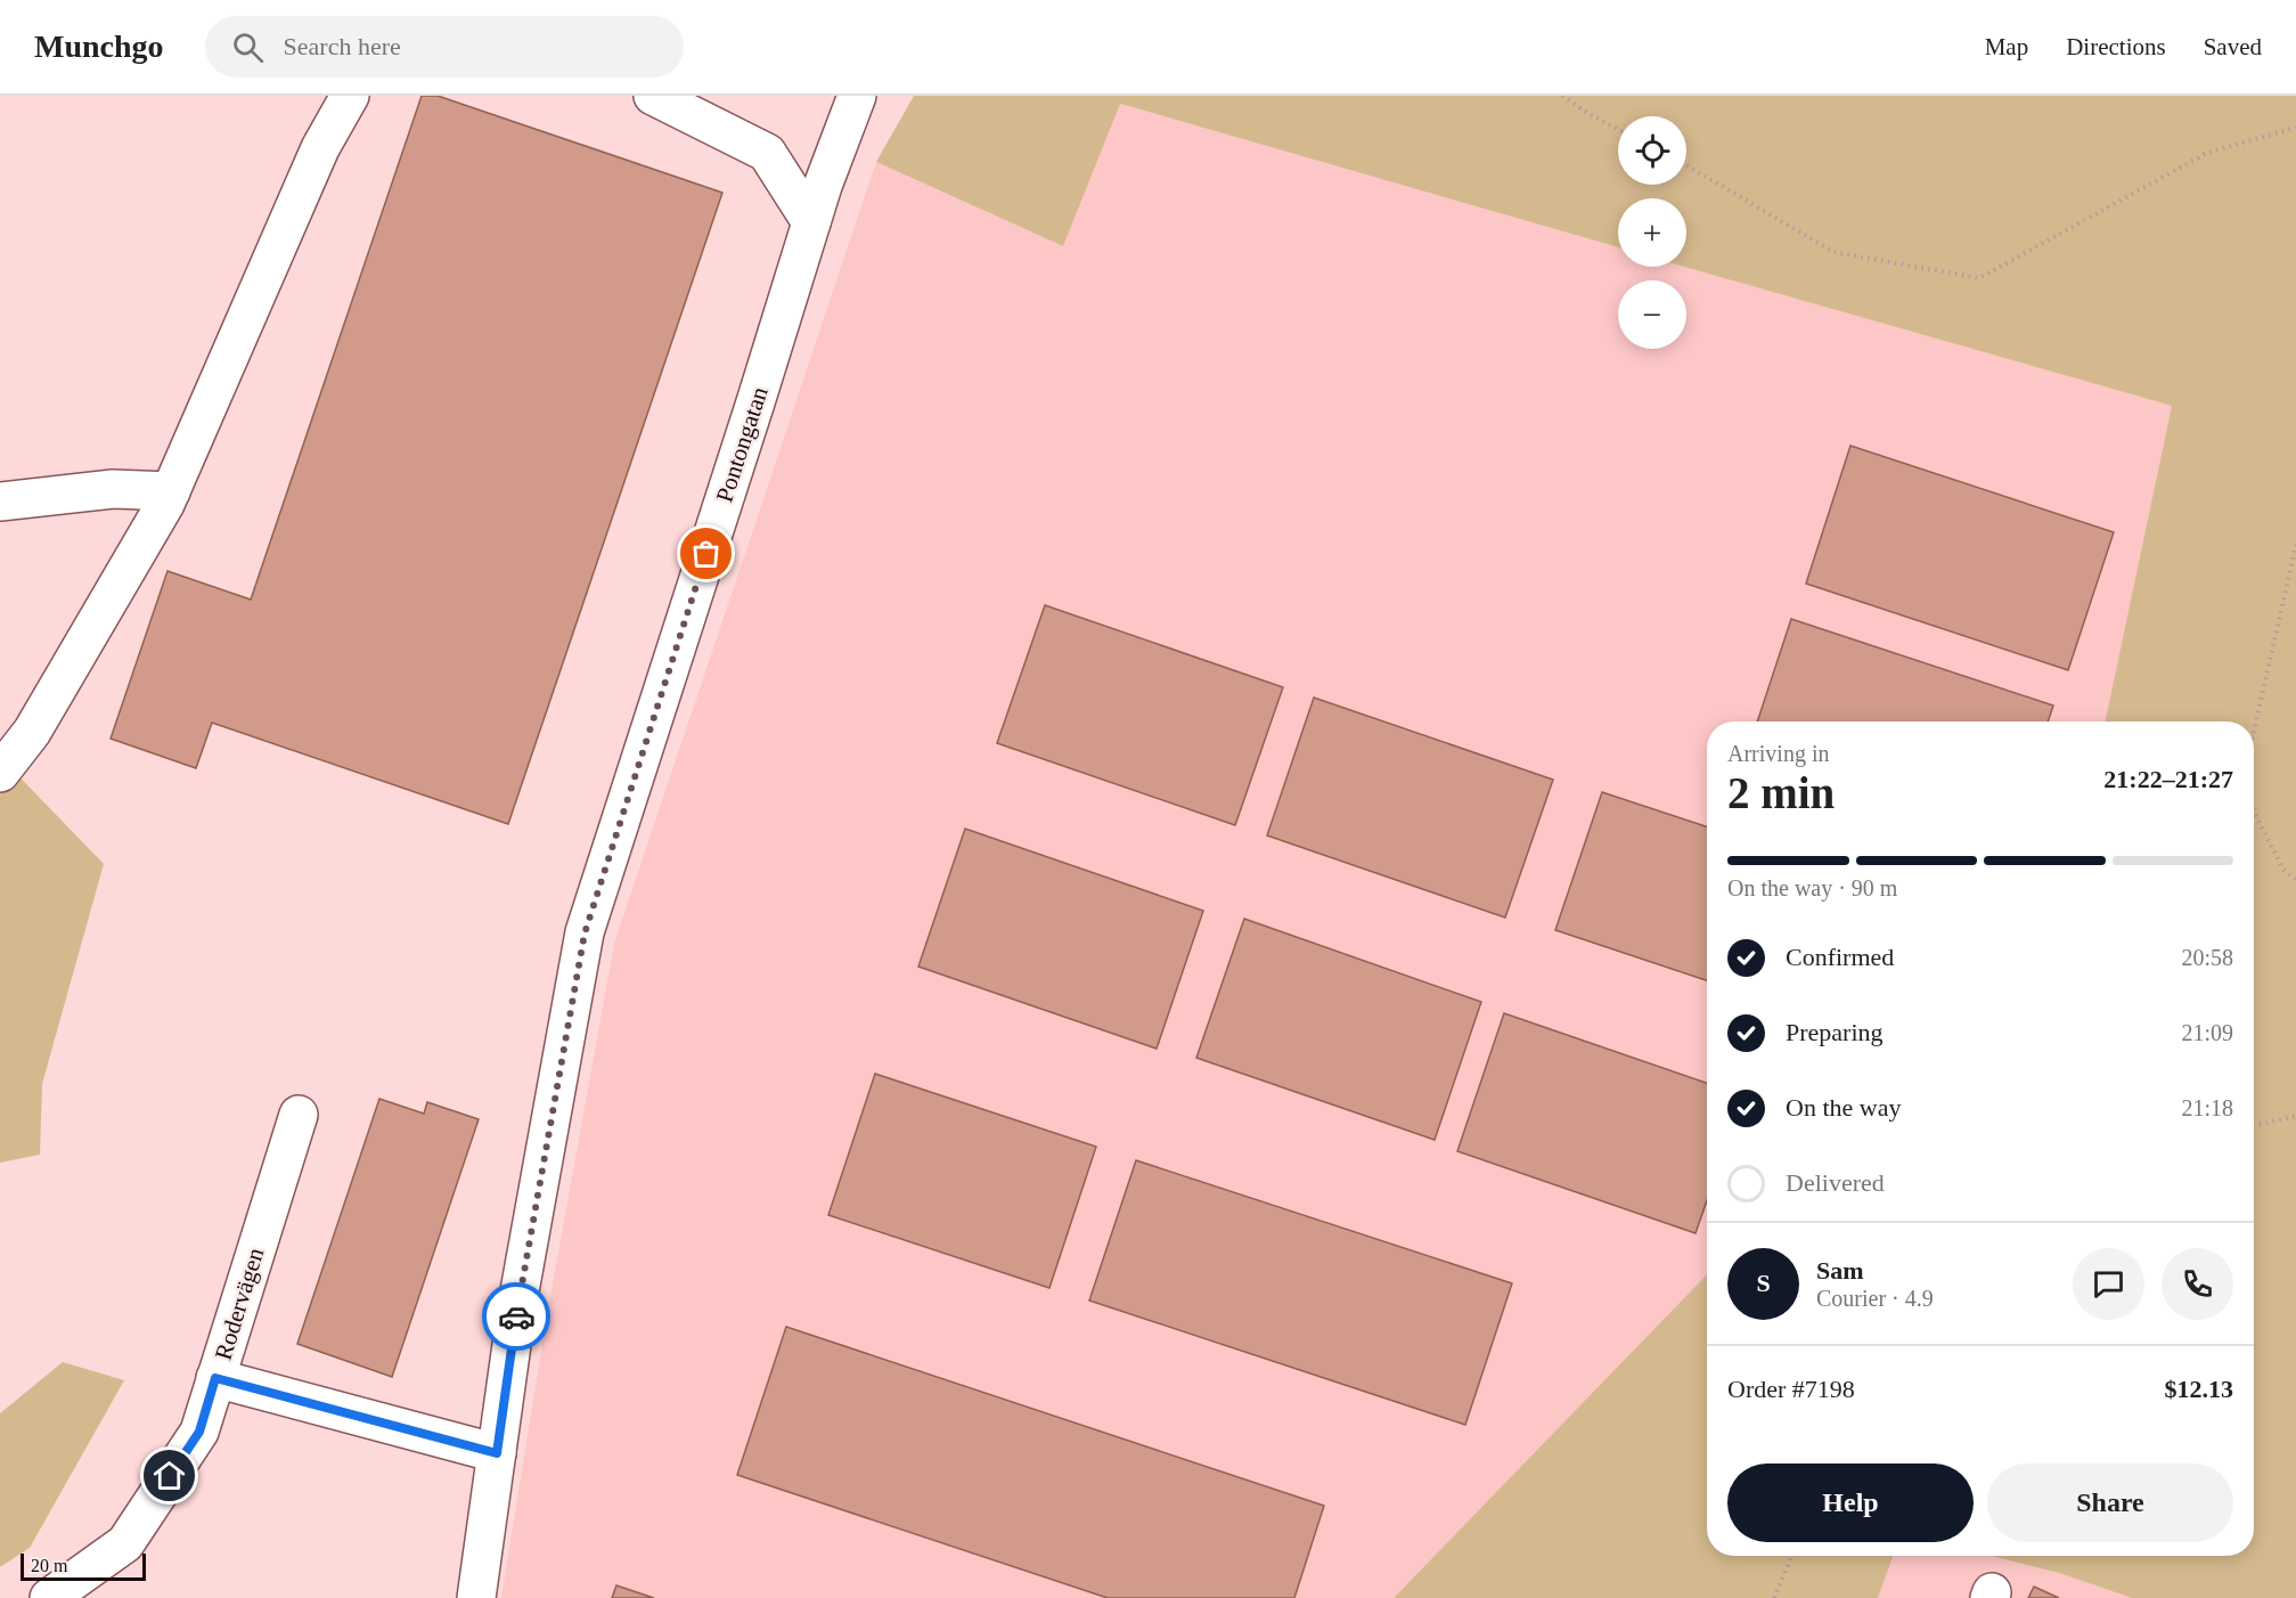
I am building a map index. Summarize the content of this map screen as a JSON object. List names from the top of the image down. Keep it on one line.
{"streets":{"street":["Pontongatan","Rodervägen"]},"scale_bar":"20 m","page":{"header":"Munchgo","search":"Search here","nav":["Map","Directions","Saved"],"map_buttons":["+","−"],"heading":["2 min","Arriving in","21:22–21:27"],"panel":["Sam","Courier · 4.9","Order #7198","$12.13"],"bar":"On the way · 90 m","list":[["Confirmed","20:58"],["Preparing","21:09"],["On the way","21:18"],"Delivered"],"round":"S","buttons":["Help","Share"],"scale":"20 m"}}
